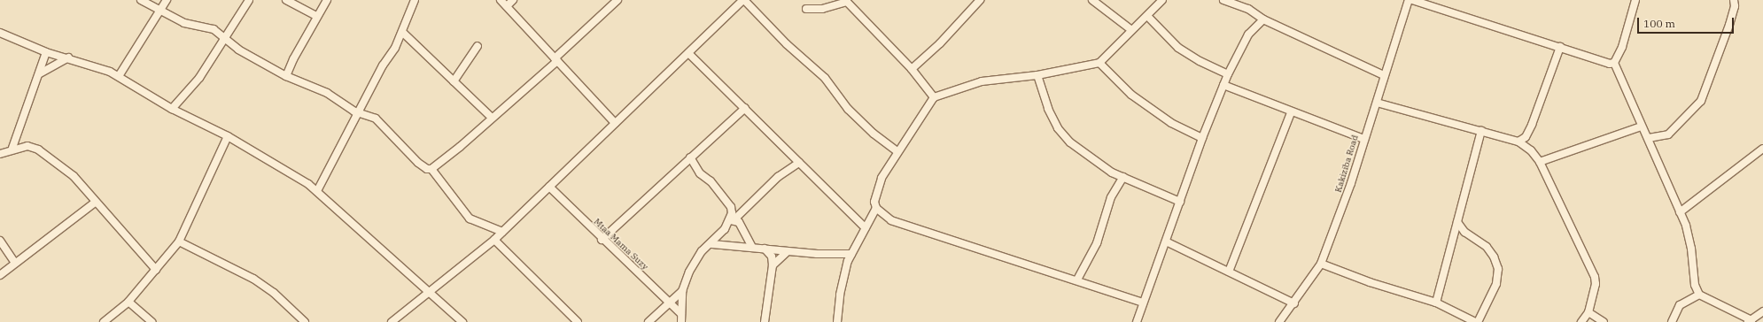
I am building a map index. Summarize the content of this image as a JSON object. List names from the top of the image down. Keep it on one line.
{"streets":{"street":["Kakiziba Road","Mtaa Mama Suzy"]},"scale_bar":"100 m"}
